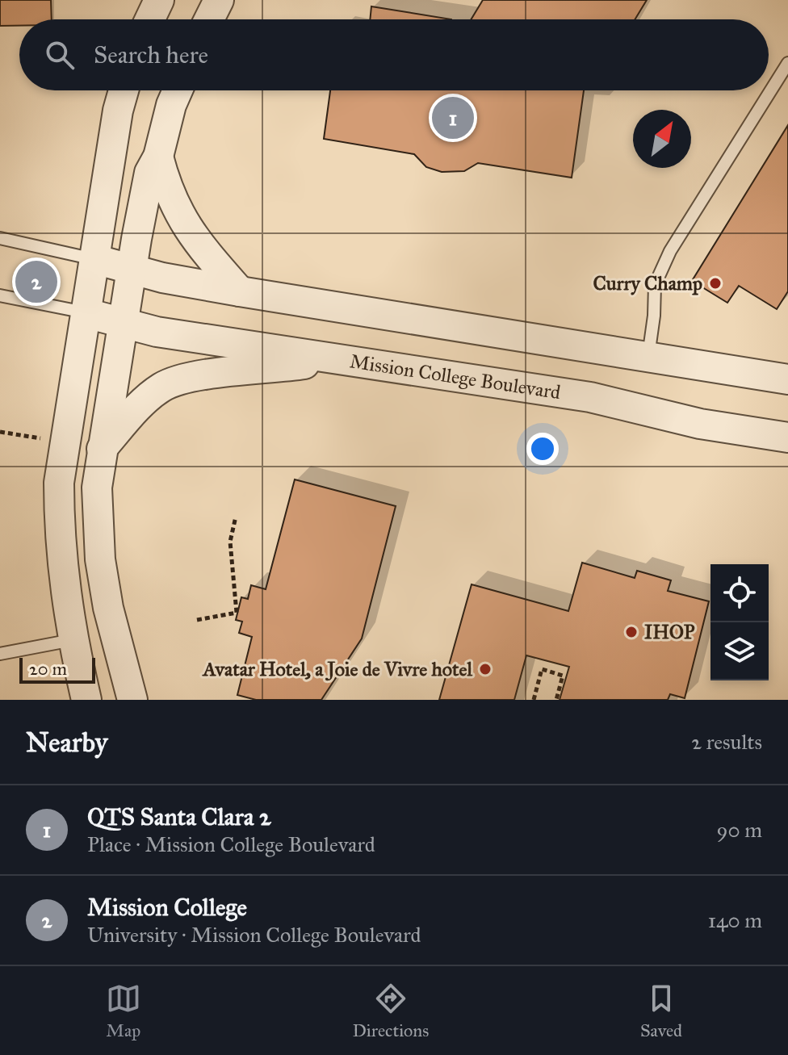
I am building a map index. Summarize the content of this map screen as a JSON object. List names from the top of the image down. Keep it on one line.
{"streets":{"street":["Mission College Boulevard"]},"places":["Curry Champ","IHOP","Avatar Hotel, a Joie de Vivre hotel"],"scale_bar":"20 m","north":"top right","page":{"search":"Search here","pins":["1","2"],"scale":"20 m","heading":["Nearby","2 results"],"list":[{"mark":"1","name":"QTS Santa Clara 2","note":"Place · Mission College Boulevard","value":"90 m"},{"mark":"2","name":"Mission College","note":"University · Mission College Boulevard","value":"140 m"}],"nav":["Map","Directions","Saved"]}}
